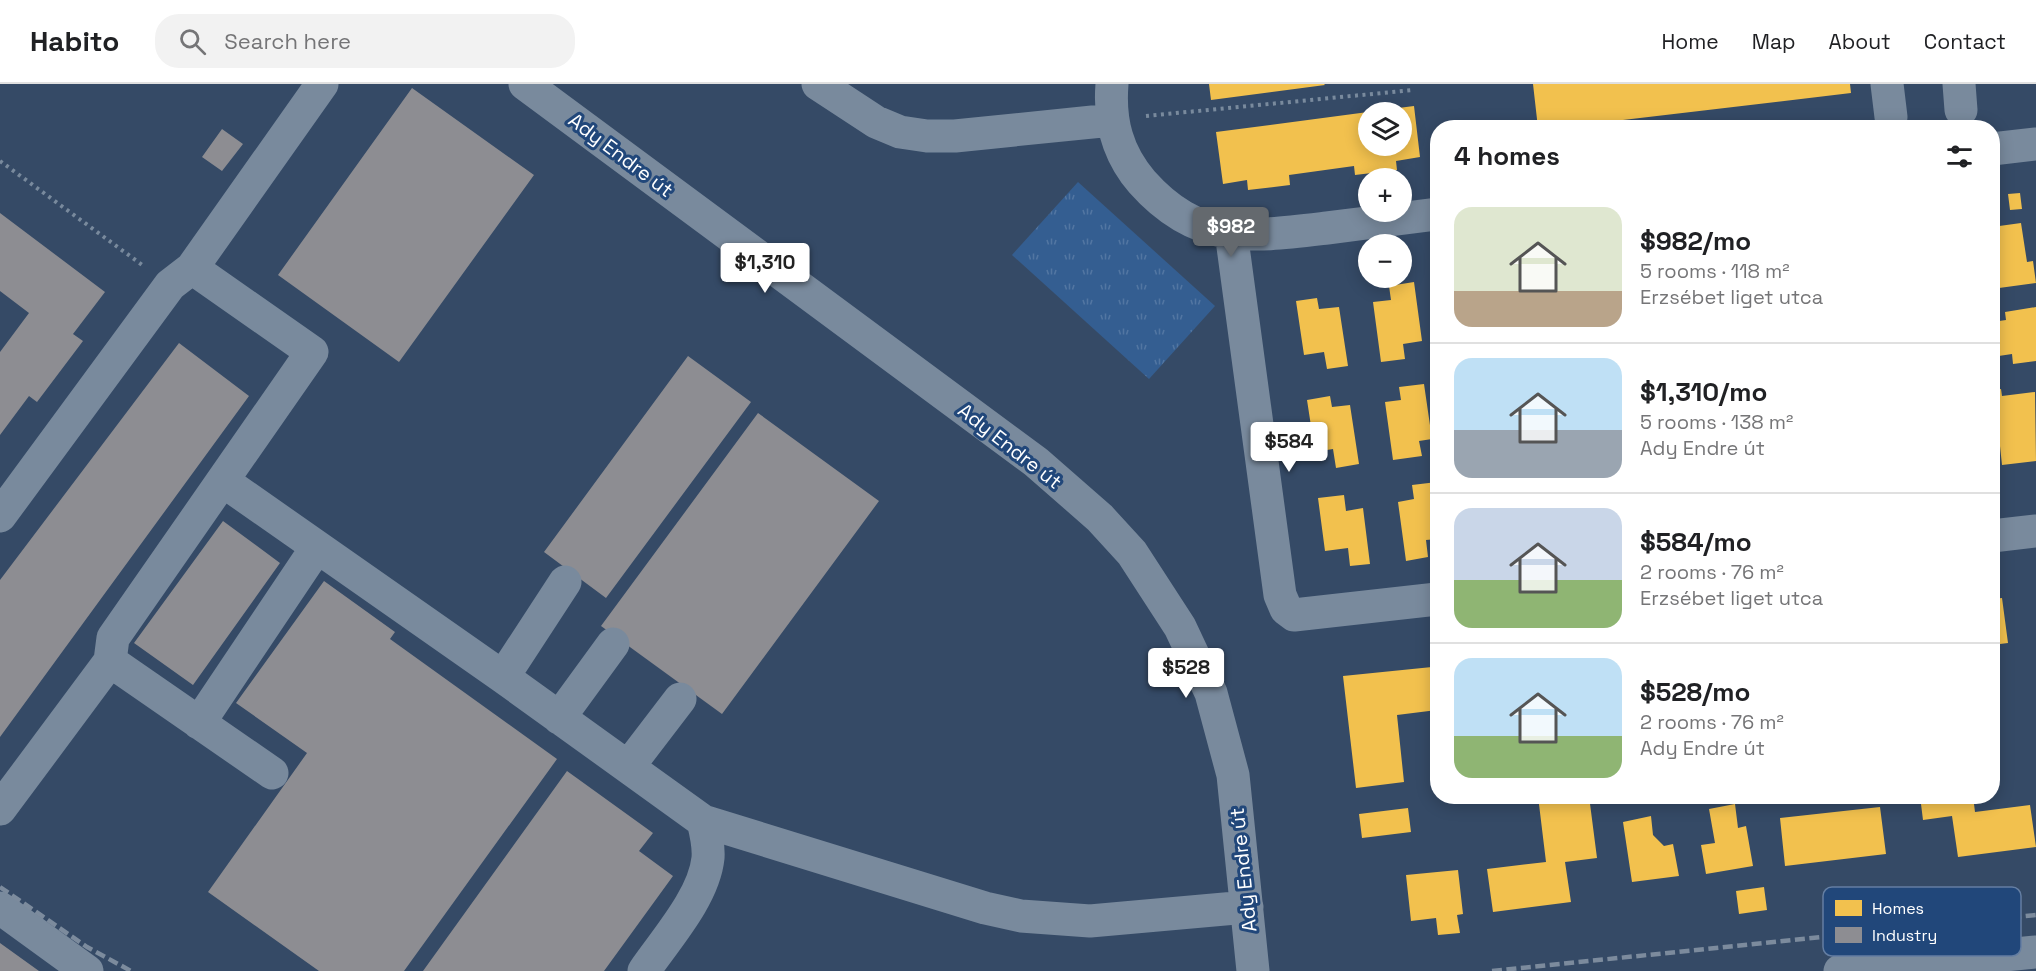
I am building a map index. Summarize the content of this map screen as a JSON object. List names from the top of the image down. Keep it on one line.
{"streets":{"street":["Ady Endre út"]},"legend":["Homes","Industry"],"page":{"header":"Habito","search":"Search here","nav":["Home","Map","About","Contact"],"map_buttons":["+","−"],"heading":"4 homes","list":[{"name":"$982/mo","note":"5 rooms · 118 m² · Erzsébet liget utca"},{"name":"$1,310/mo","note":"5 rooms · 138 m² · Ady Endre út"},{"name":"$584/mo","note":"2 rooms · 76 m² · Erzsébet liget utca"},{"name":"$528/mo","note":"2 rooms · 76 m² · Ady Endre út"}],"price":["$982","$1,310","$584","$528"]}}
